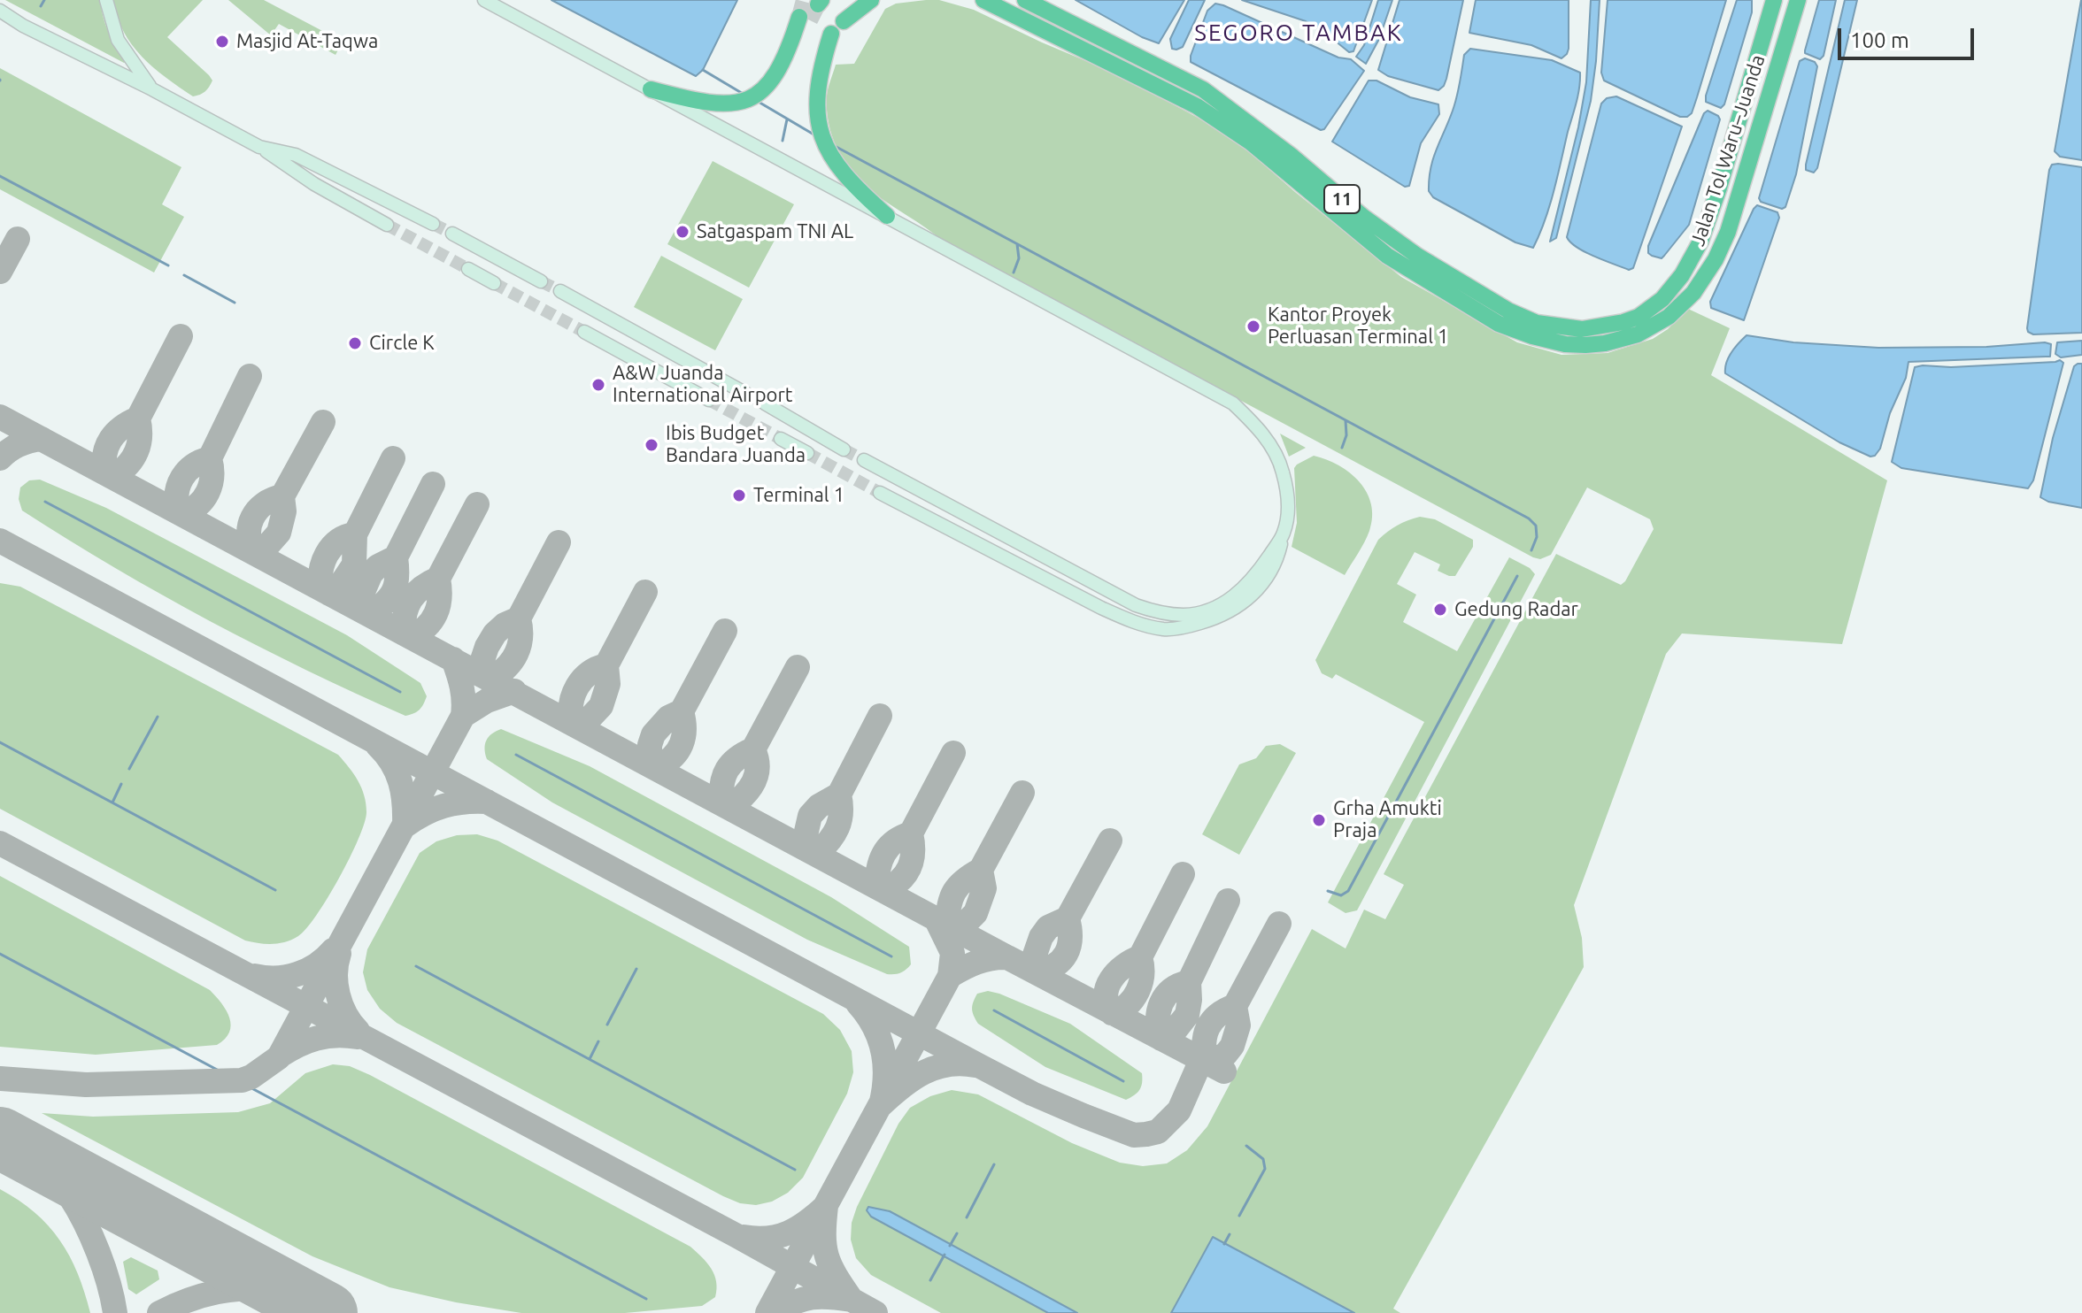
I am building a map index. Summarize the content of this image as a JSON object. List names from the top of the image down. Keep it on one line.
{"streets":{"highway":["Jalan Tol Waru–Juanda","11"]},"districts":["SEGORO TAMBAK"],"places":["Masjid At-Taqwa","Satgaspam TNI AL","Kantor Proyek Perluasan Terminal 1","Circle K","A&W Juanda International Airport","Ibis Budget Bandara Juanda","Terminal 1","Gedung Radar","Grha Amukti Praja"],"scale_bar":"100 m"}
